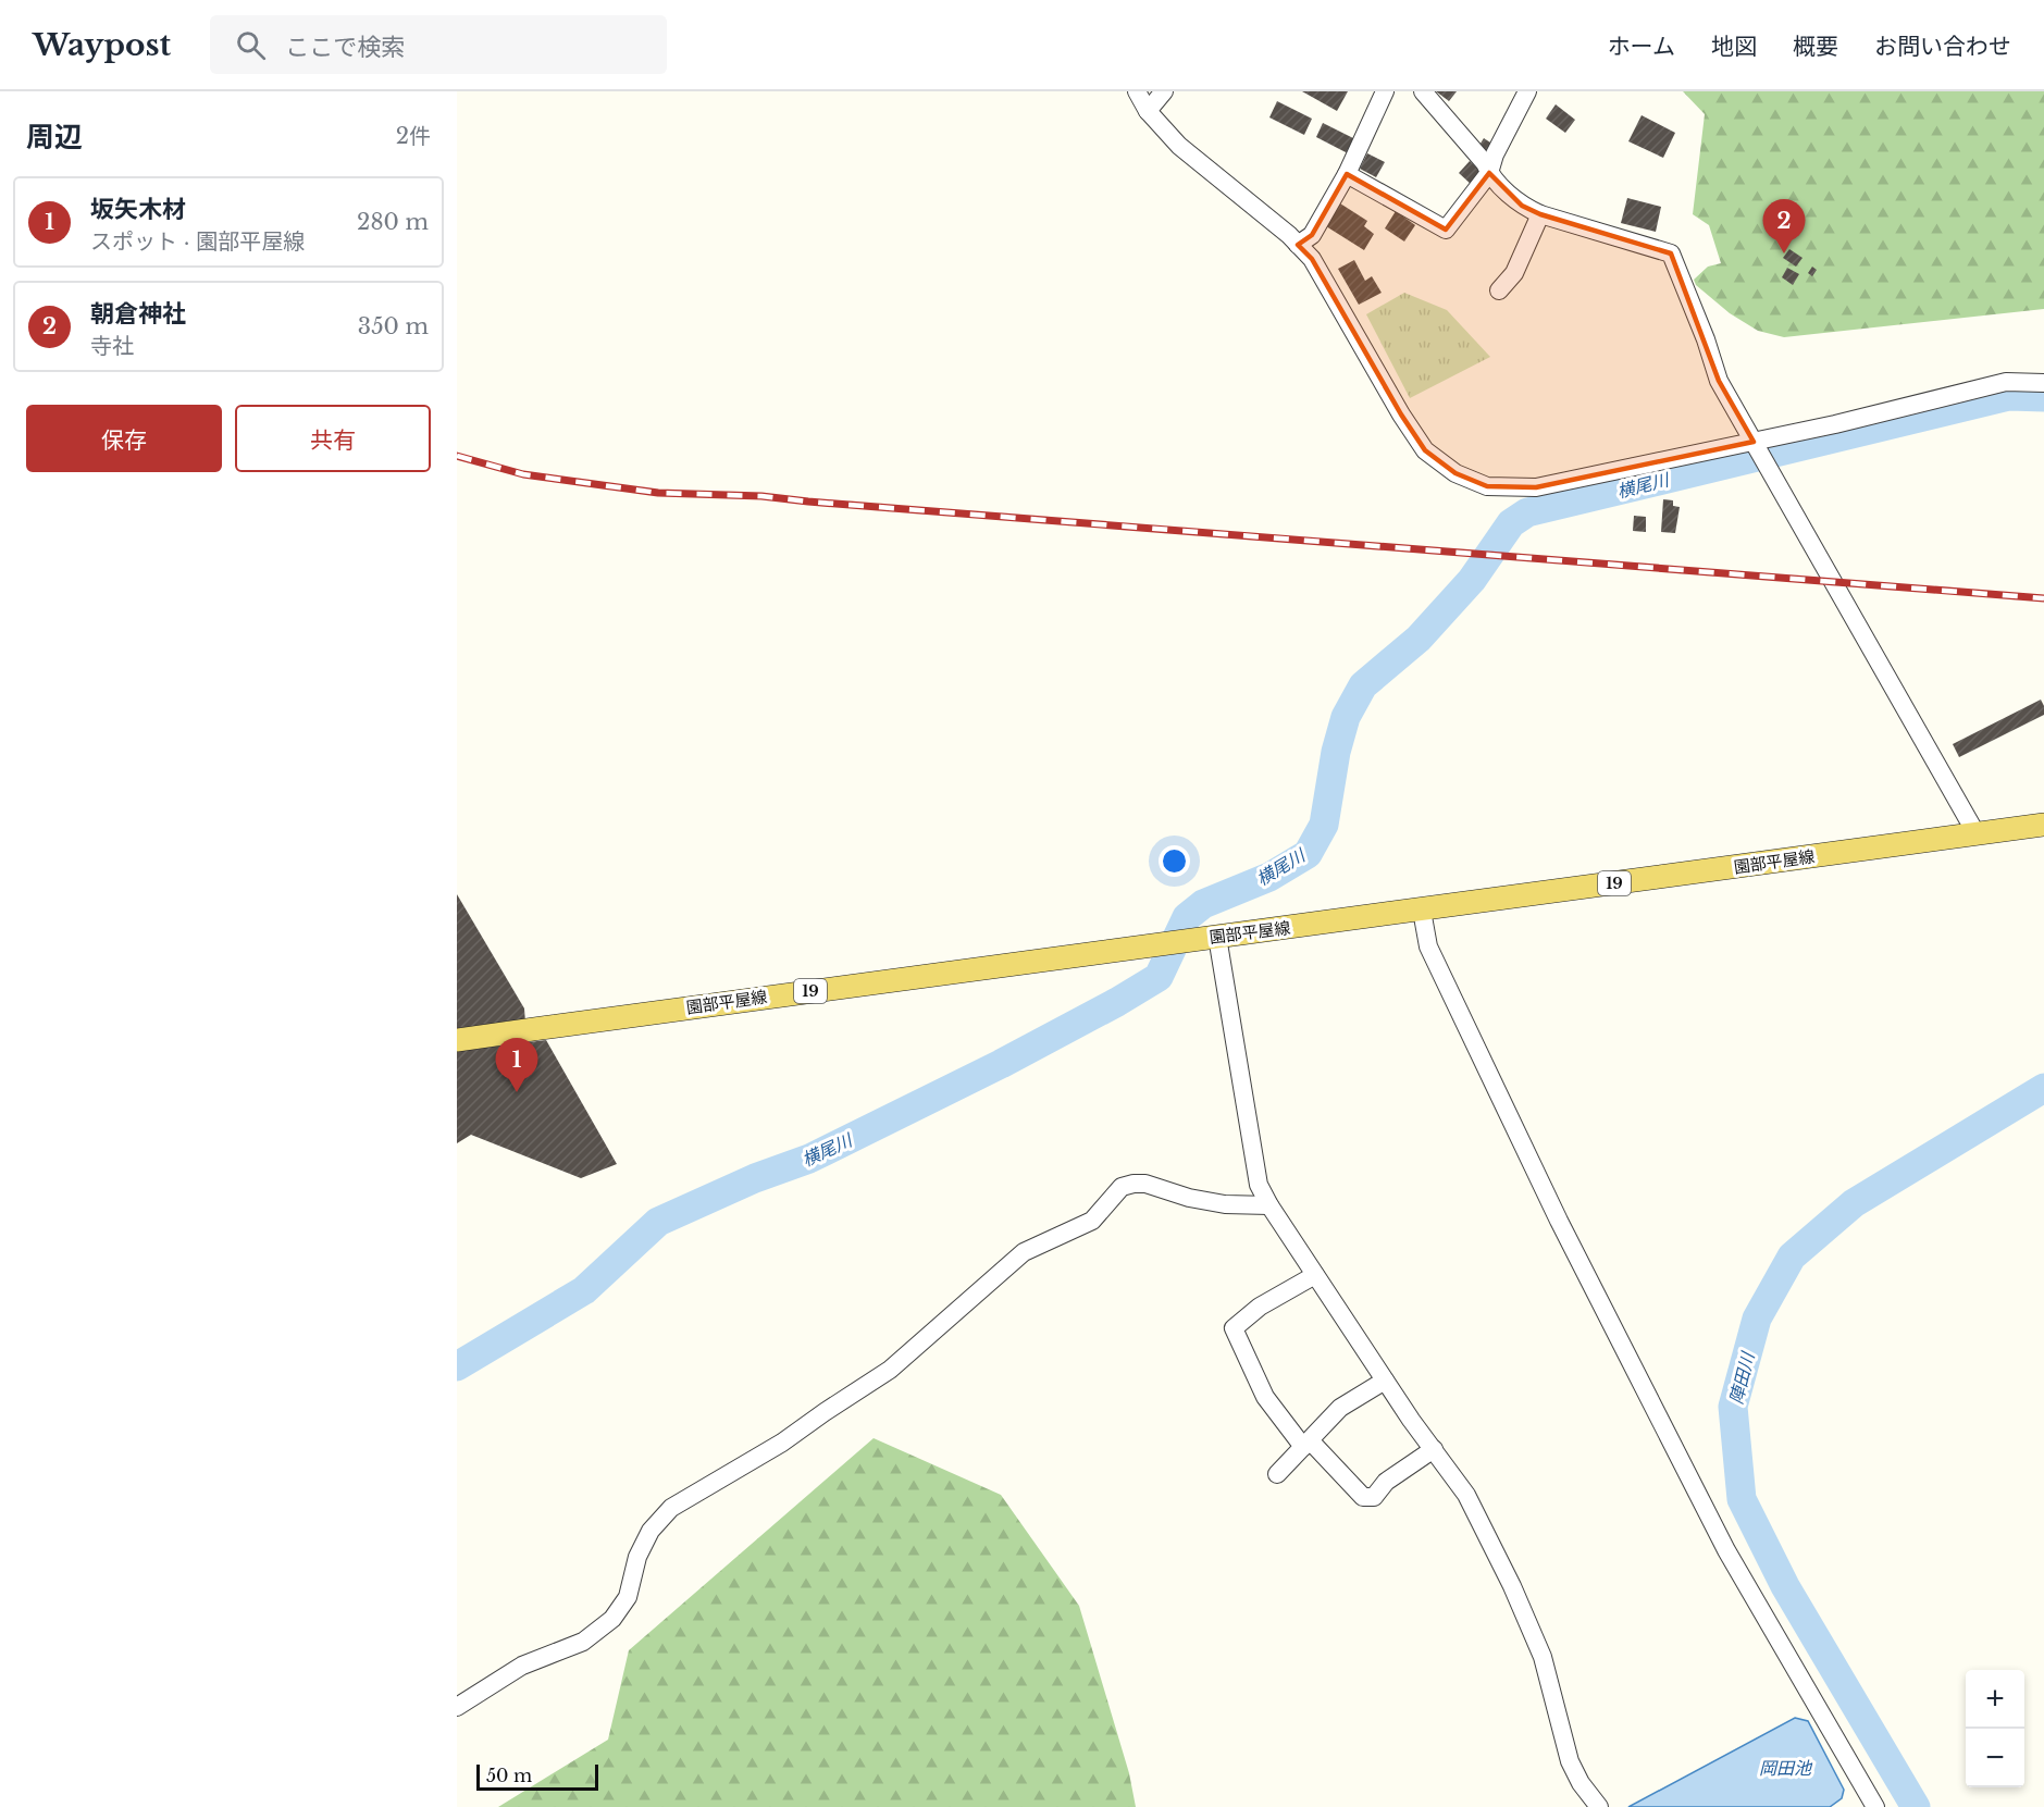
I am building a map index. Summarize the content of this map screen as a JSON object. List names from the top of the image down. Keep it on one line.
{"streets":{"main road":["園部平屋線","19"]},"water":["横尾川","陣田川","岡田池"],"scale_bar":"50 m","page":{"header":"Waypost","search":"ここで検索","nav":["ホーム","地図","概要","お問い合わせ"],"heading":["周辺","2件"],"list":[{"mark":"1","name":"坂矢木材","note":"スポット · 園部平屋線","value":"280 m"},{"mark":"2","name":"朝倉神社","note":"寺社","value":"350 m"}],"pins":["2","1"],"buttons":["保存","共有"],"map_buttons":["+","−"],"scale":"50 m"}}
